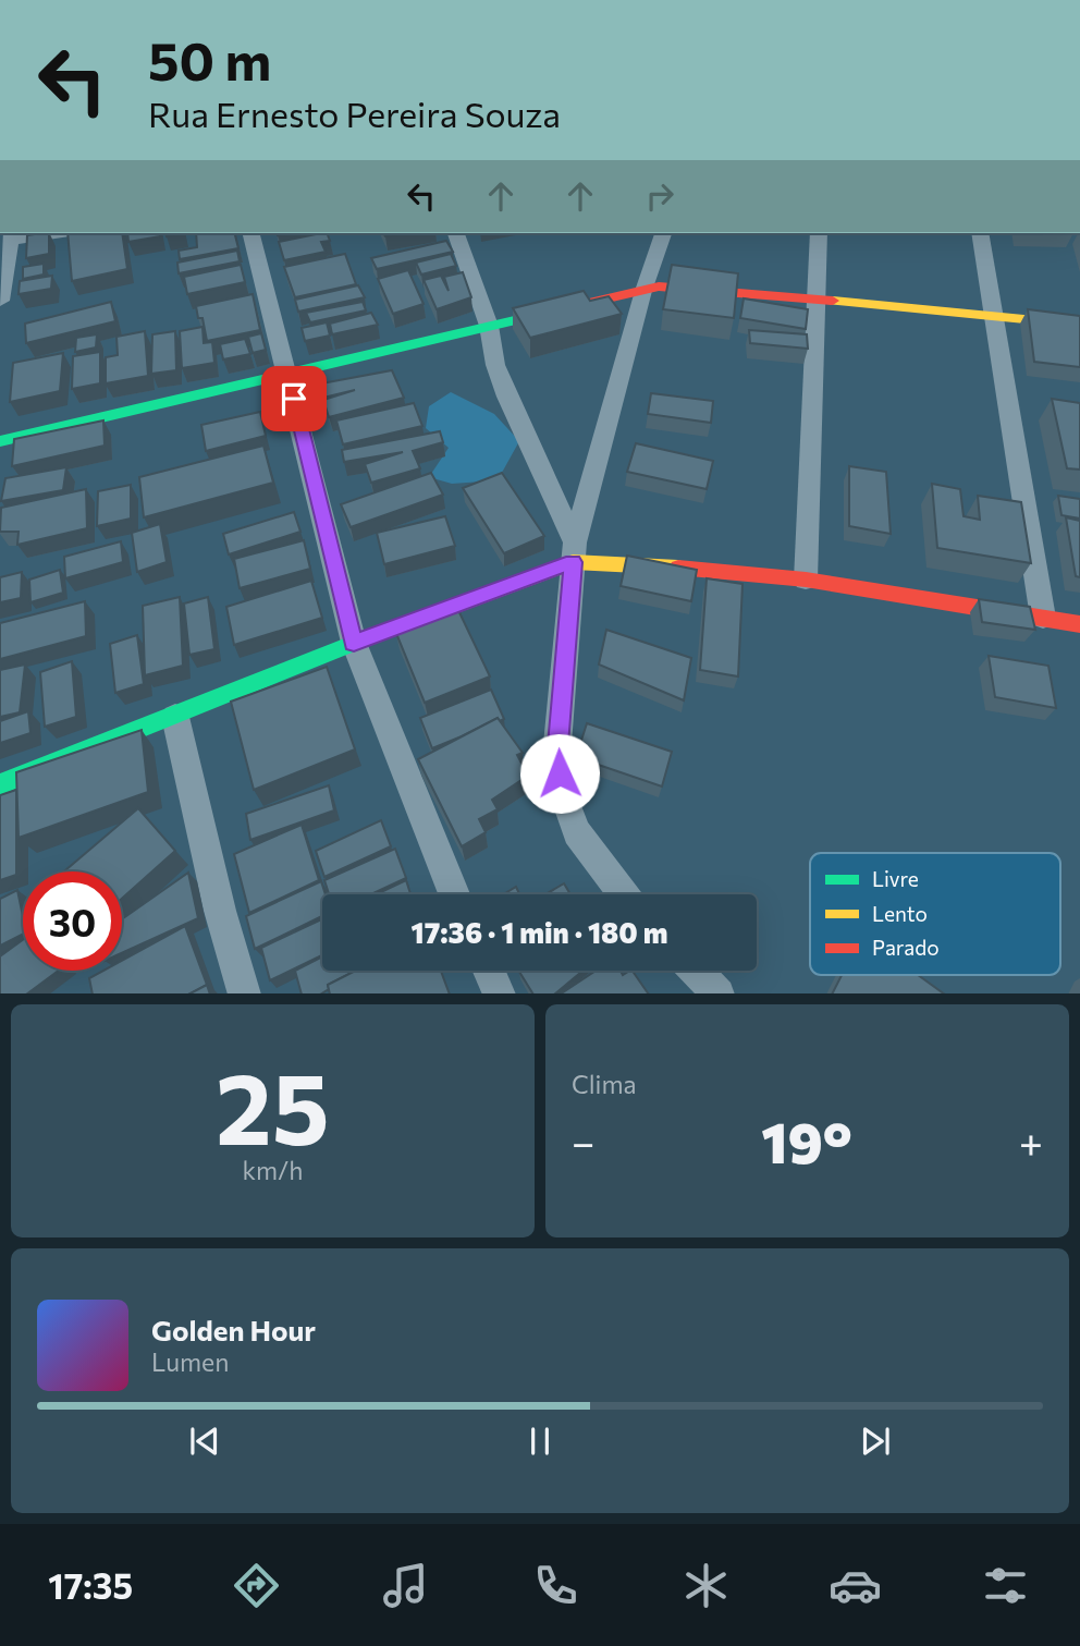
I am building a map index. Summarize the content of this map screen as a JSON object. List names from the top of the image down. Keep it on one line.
{"legend":["Livre","Lento","Parado"],"page":{"turn":["50 m","Rua Ernesto Pereira Souza"],"limit":"30","trip":"17:36 · 1 min · 180 m","tile":[["25","km/h"],"Clima"],"heat":["−","19°","+"],"song":["Golden Hour","Lumen"],"tabs":"17:35"}}
